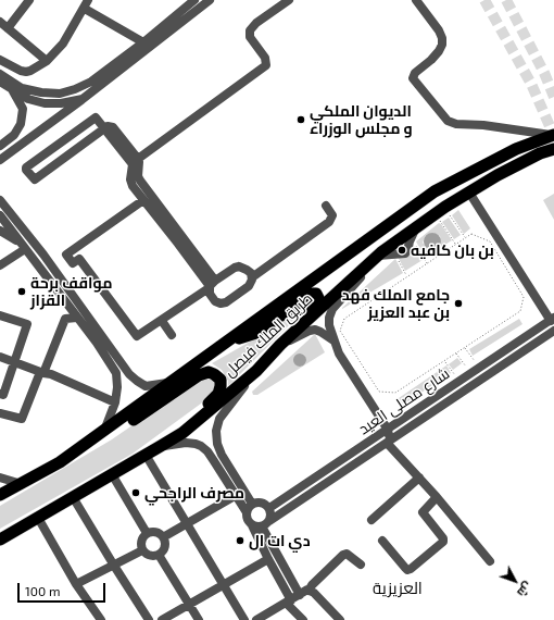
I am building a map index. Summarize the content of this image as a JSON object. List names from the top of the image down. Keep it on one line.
{"streets":{"highway":["طريق الملك فيصل"],"street":["شارع مصلى العيد"]},"districts":["العزيزية"],"places":["الديوان الملكي و مجلس الوزراء","بن بان كافيه","مواقف برحة القزاز","جامع الملك فهد بن عبد العزيز","مصرف الراجحي","دي ات ال"],"scale_bar":"100 m","north":"bottom right"}
